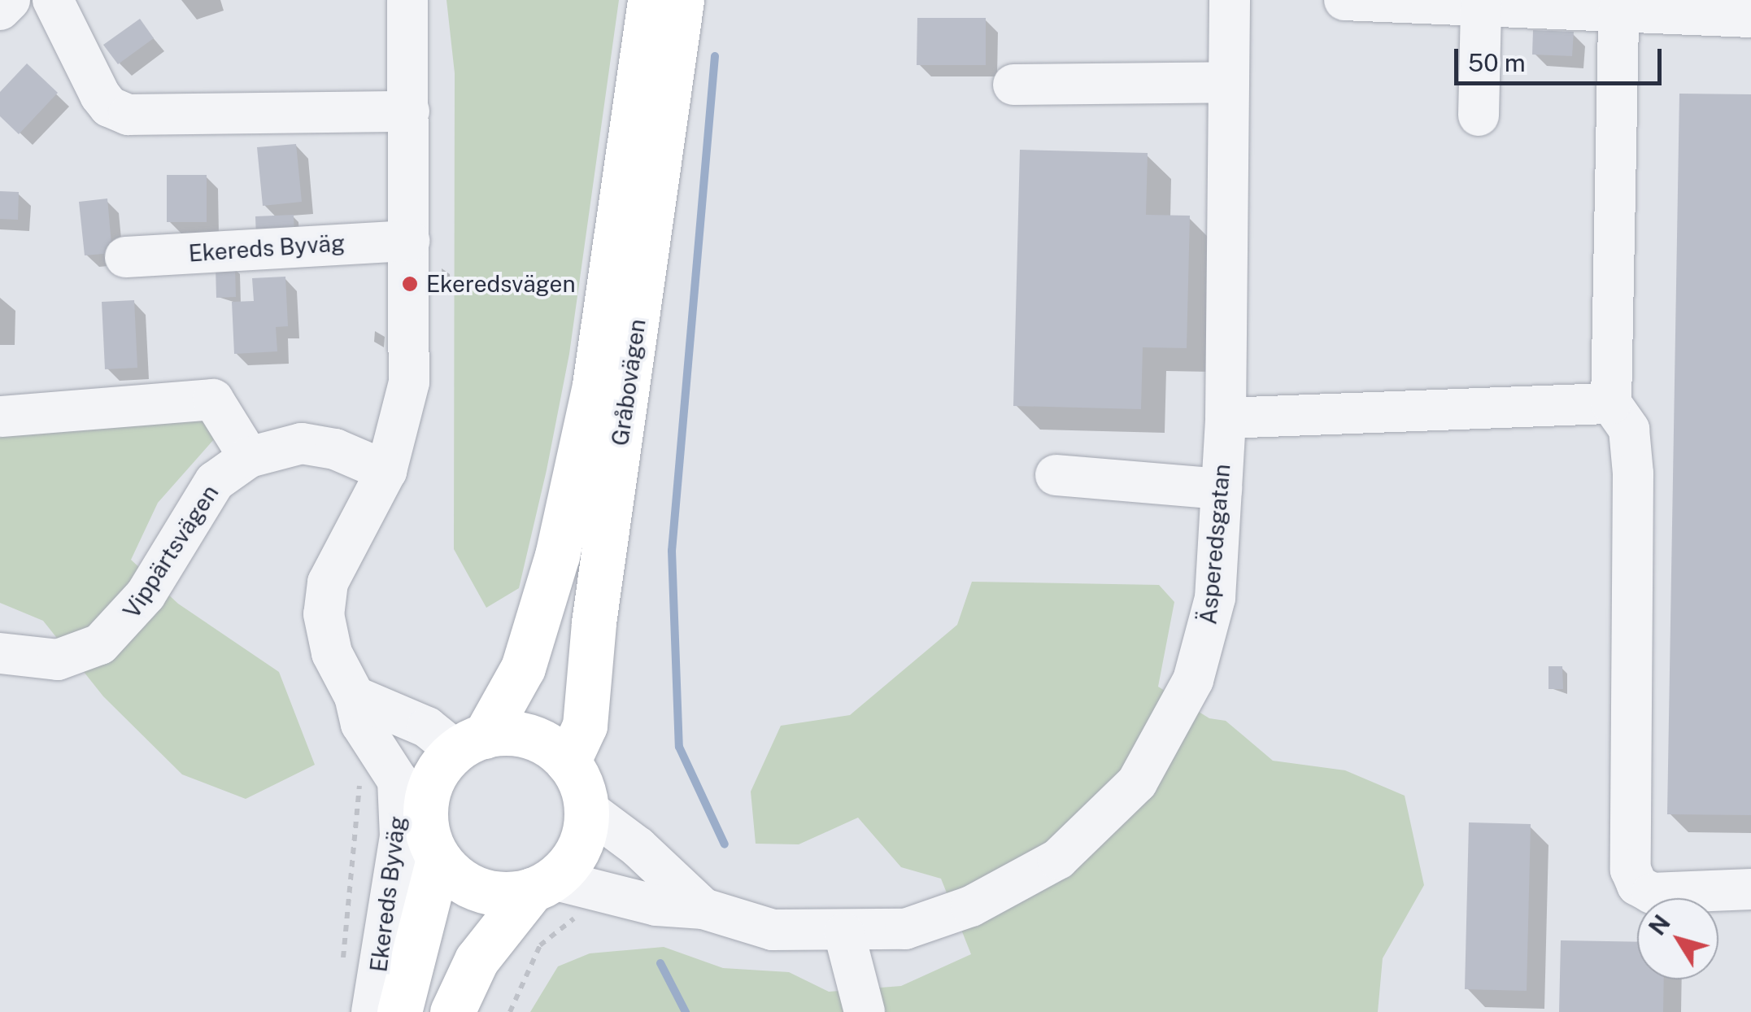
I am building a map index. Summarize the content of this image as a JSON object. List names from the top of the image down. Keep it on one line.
{"streets":{"main road":["Gråbovägen"],"street":["Ekereds Byväg","Äsperedsgatan","Vippärtsvägen"]},"crossings":[["Ekereds Byväg","Gråbovägen"],["Ekereds Byväg","Äsperedsgatan"],["Ekereds Byväg","Vippärtsvägen"],["Gråbovägen","Äsperedsgatan"]],"places":["Ekeredsvägen"],"scale_bar":"50 m","north":"top left"}
